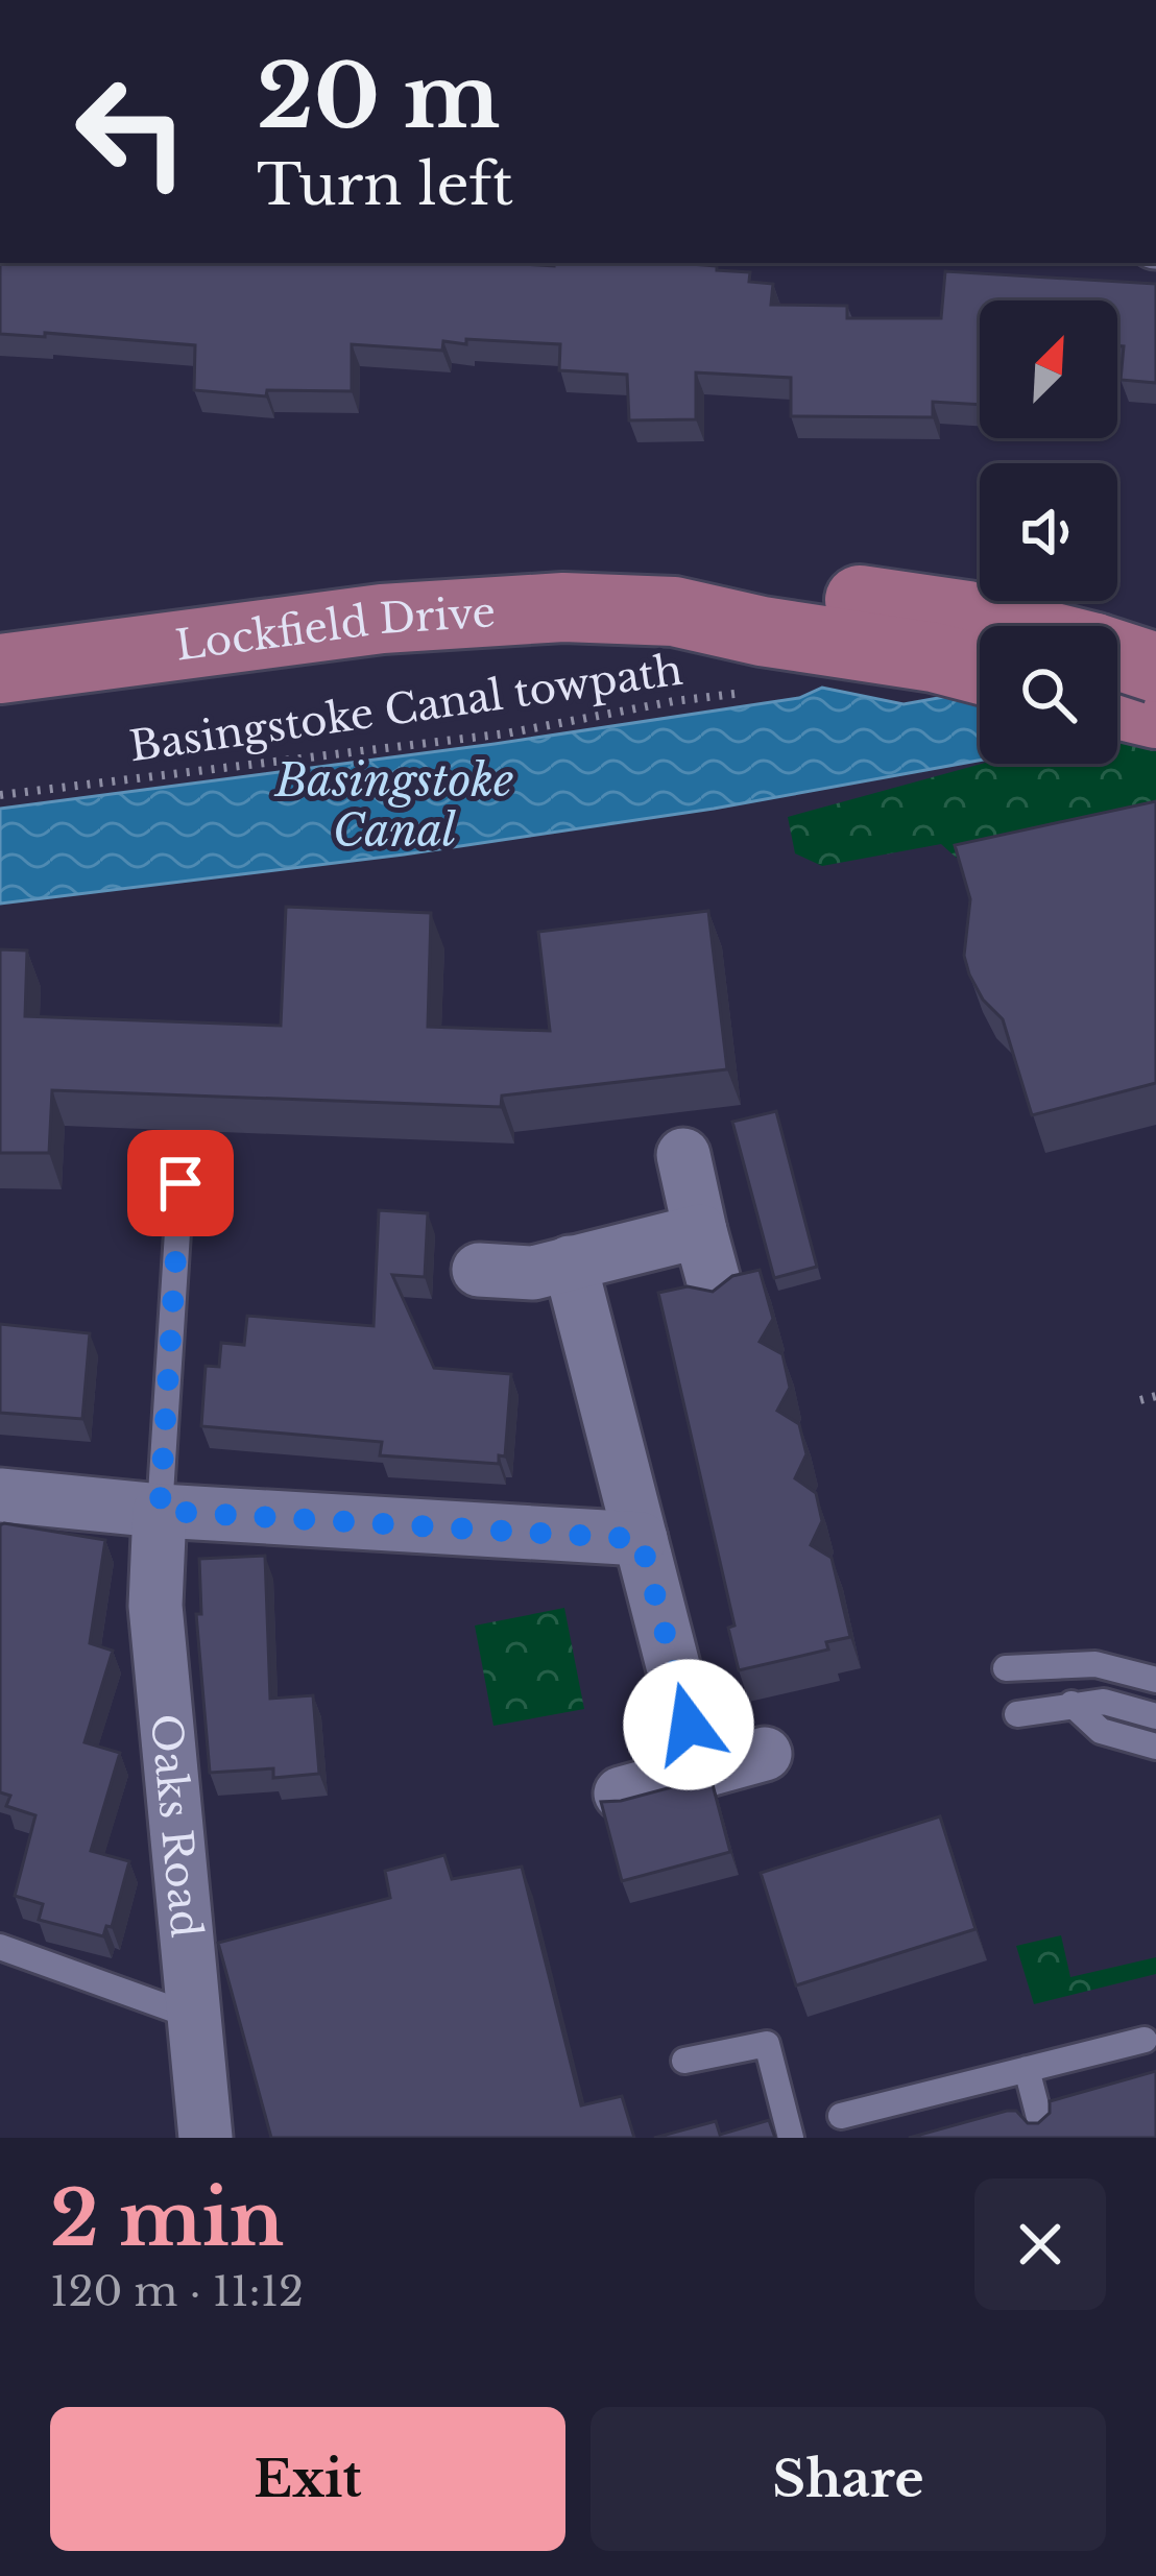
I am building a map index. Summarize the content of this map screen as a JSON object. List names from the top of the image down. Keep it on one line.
{"streets":{"main road":["Lockfield Drive"],"street":["Oaks Road"],"path":["Basingstoke Canal towpath"]},"crossings":[["Lockfield Drive","Basingstoke Canal towpath"]],"water":["Basingstoke Canal"],"north":"top right","page":{"turn":["20 m","Turn left"],"heading":["2 min","120 m · 11:12"],"buttons":["Exit","Share"]}}
